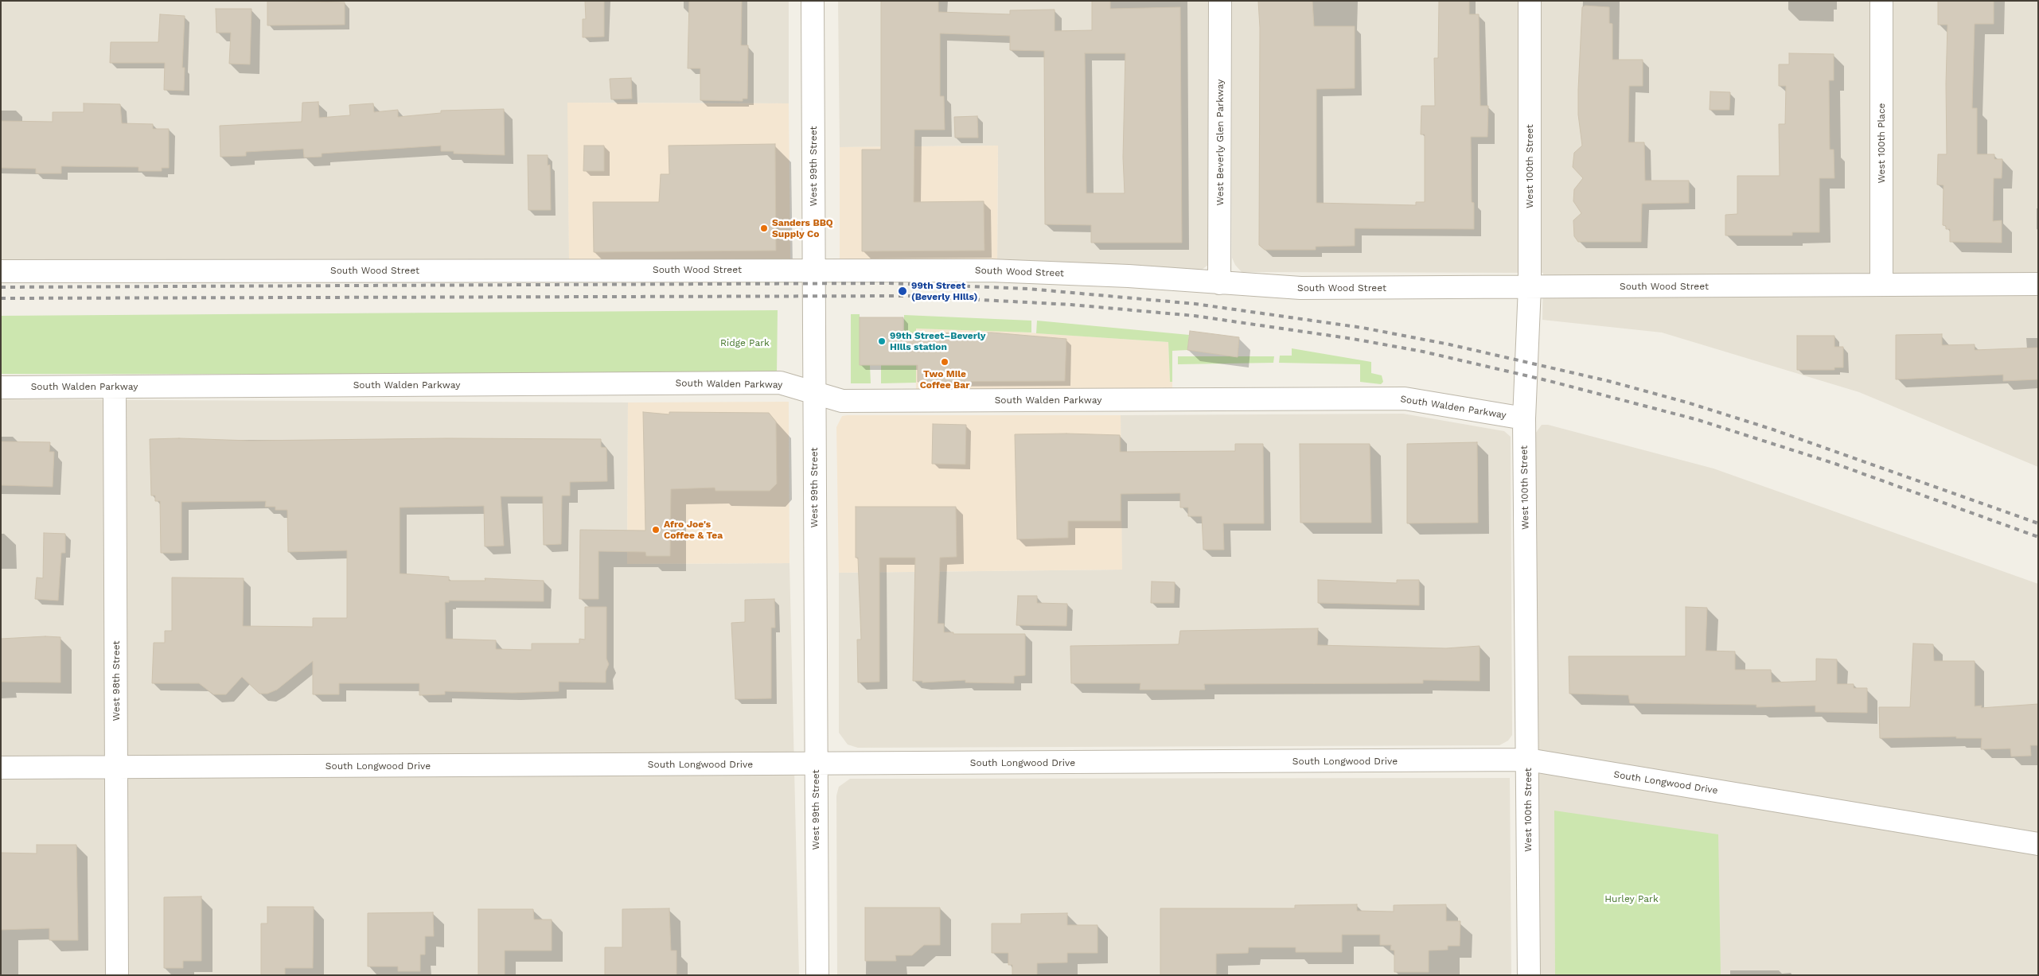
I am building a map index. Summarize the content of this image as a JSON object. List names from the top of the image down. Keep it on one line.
{"streets":{"street":["West Beverly Glen Parkway","West 100th Place","West 99th Street","West 100th Street","South Wood Street","South Walden Parkway","West 98th Street","South Longwood Drive"]},"crossings":[["West Beverly Glen Parkway","South Wood Street"],["West 100th Place","South Wood Street"],["West 99th Street","South Wood Street"],["West 99th Street","South Walden Parkway"],["West 99th Street","South Longwood Drive"],["West 100th Street","South Wood Street"],["West 100th Street","South Walden Parkway"],["West 100th Street","South Longwood Drive"],["South Walden Parkway","West 98th Street"],["West 98th Street","South Longwood Drive"]],"parks":["Ridge Park","Hurley Park"],"places":["Sanders BBQ Supply Co","99th Street (Beverly Hills)","99th Street–Beverly Hills station","Two Mile Coffee Bar","Afro Joe's Coffee & Tea"]}
